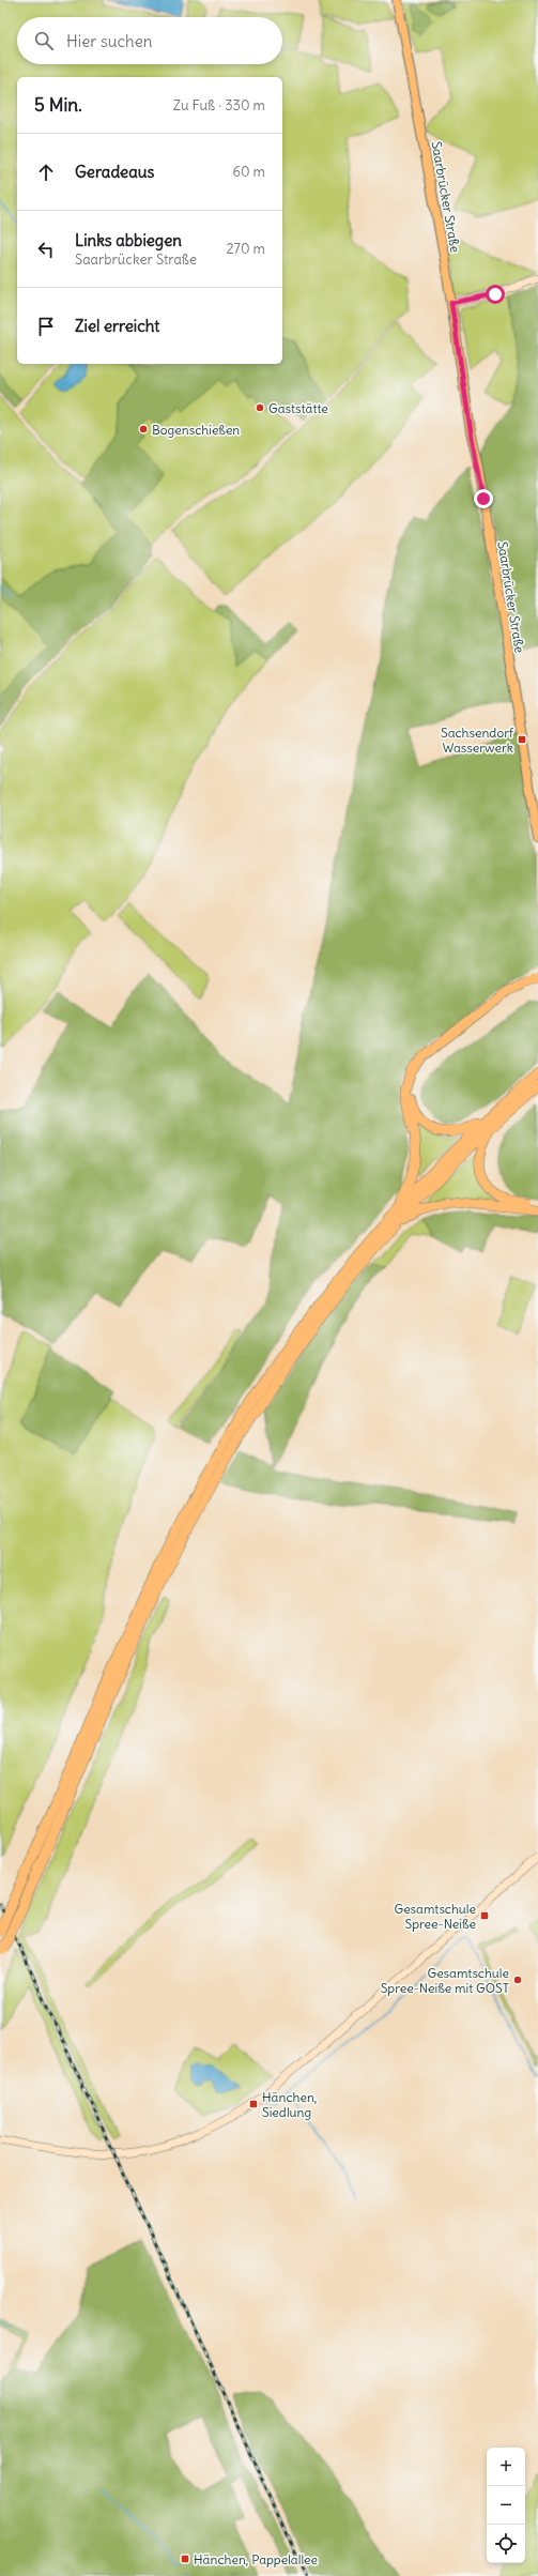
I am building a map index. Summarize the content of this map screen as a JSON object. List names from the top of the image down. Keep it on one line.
{"streets":{"main road":["Saarbrücker Straße"]},"places":{"other":["Gaststätte","Bogenschießen","Gesamtschule Spree-Neiße mit GOST"],"transit":["Sachsendorf Wasserwerk","Gesamtschule Spree-Neiße","Hänchen, Siedlung","Hänchen, Pappelallee"]},"page":{"search":"Hier suchen","heading":["5 Min.","Zu Fuß · 330 m"],"list":[["Geradeaus","60 m"],["Links abbiegen","Saarbrücker Straße","270 m"],"Ziel erreicht"],"map_buttons":["+","−"]}}
